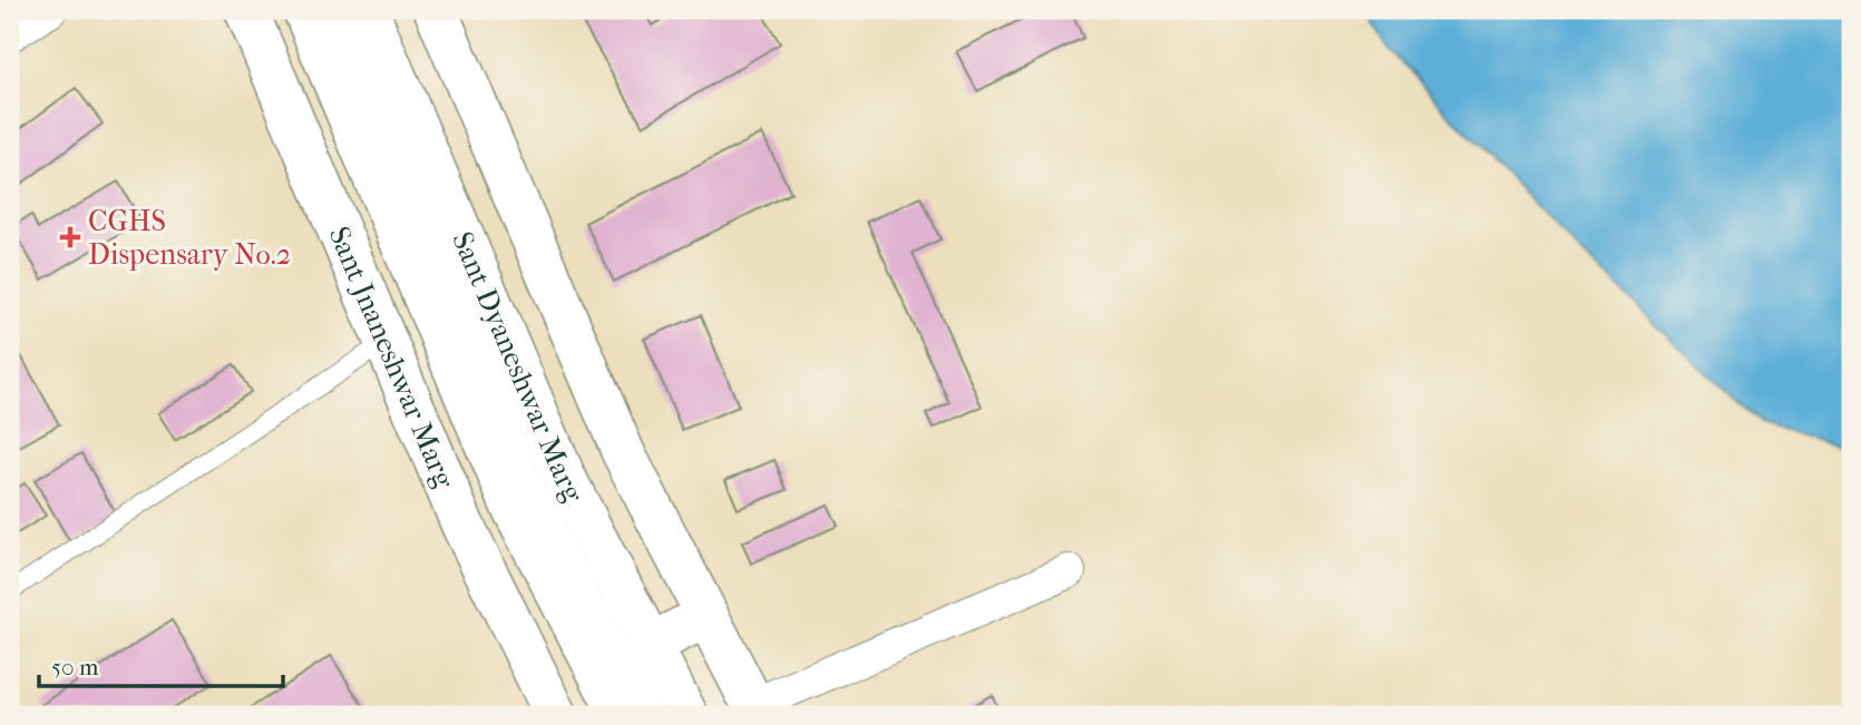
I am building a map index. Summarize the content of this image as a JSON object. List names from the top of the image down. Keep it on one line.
{"streets":{"street":["Sant Jnaneshwar Marg","Sant Dyaneshwar Marg"]},"places":{"health":["CGHS Dispensary No.2"]},"scale_bar":"50 m"}
